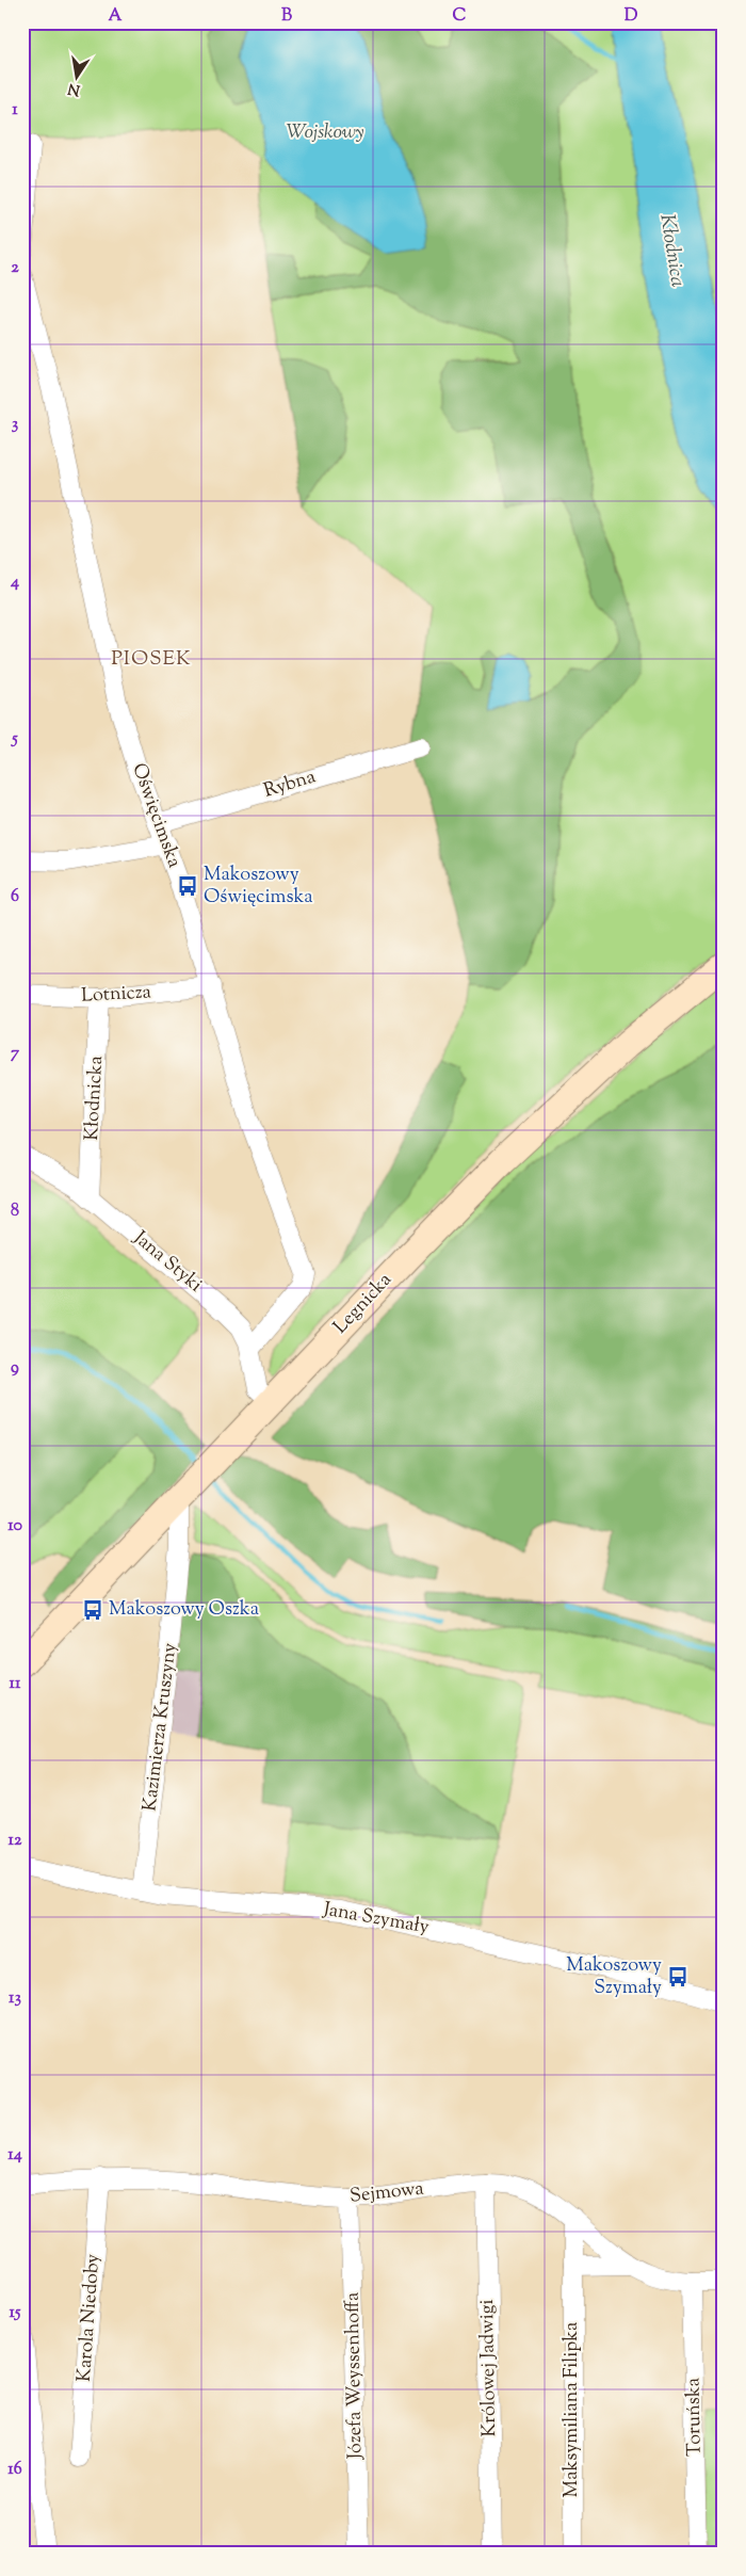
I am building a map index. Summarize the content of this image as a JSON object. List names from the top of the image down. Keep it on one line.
{"streets":{"main road":["Legnicka"],"street":["Rybna","Oświęcimska","Lotnicza","Kłodnicka","Jana Styki","Kazimierza Kruszyny","Jana Szymały","Sejmowa","Karola Niedoby","Królowej Jadwigi","Józefa Weyssenhoffa","Maksymiliana Filipka","Toruńska"]},"crossings":[["Rybna","Oświęcimska"],["Oświęcimska","Lotnicza"],["Oświęcimska","Jana Styki"],["Lotnicza","Kłodnicka"],["Kłodnicka","Jana Styki"],["Jana Styki","Legnicka"],["Legnicka","Kazimierza Kruszyny"],["Kazimierza Kruszyny","Jana Szymały"],["Sejmowa","Karola Niedoby"],["Sejmowa","Królowej Jadwigi"],["Sejmowa","Józefa Weyssenhoffa"],["Sejmowa","Maksymiliana Filipka"],["Sejmowa","Toruńska"]],"districts":["PIOSEK"],"water":["Wojskowy","Kłodnica"],"places":{"bus stop":["Makoszowy Oświęcimska","Makoszowy Oszka","Makoszowy Szymały"]},"north":"bottom","grid":{"columns":["A","B","C","D"],"rows":["1","2","3","4","5","6","7","8","9","10","11","12","13","14","15","16"]}}
